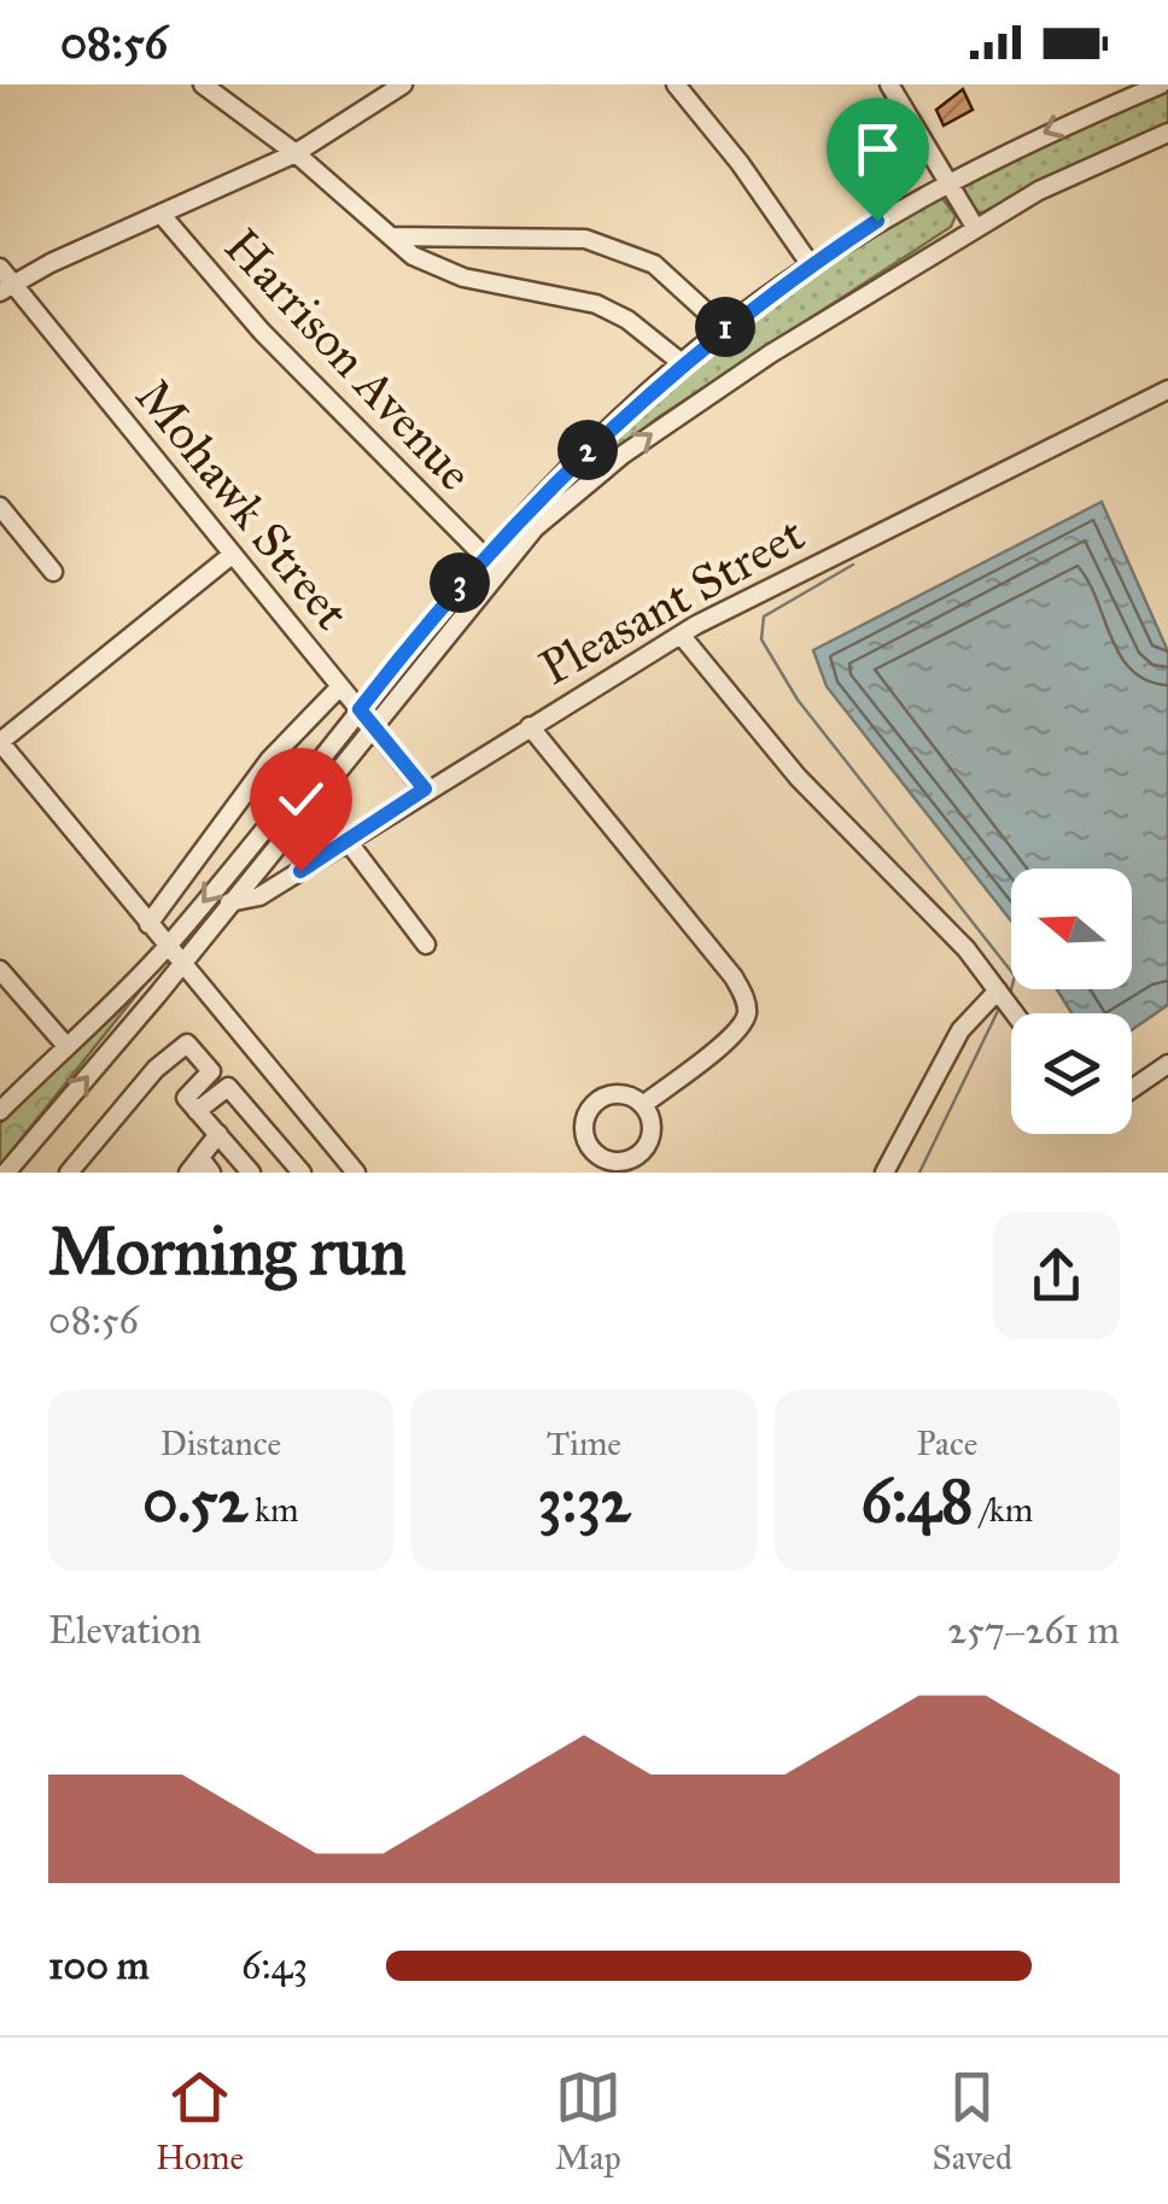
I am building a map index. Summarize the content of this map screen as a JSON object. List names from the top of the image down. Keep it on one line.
{"streets":{"street":["Harrison Avenue","Mohawk Street","Pleasant Street"]},"crossings":[["Mohawk Street","Pleasant Street"]],"north":"left","page":{"status":"08:56","pins":["1","2","3"],"heading":["Morning run","08:56"],"stats":[["Distance","0.52 km"],["Time","3:32"],["Pace","6:48 /km"]],"chart":["Elevation","257–261 m"],"list":[{"name":"100 m","note":"6:43"}],"tabs":["Home","Map","Saved"]}}
